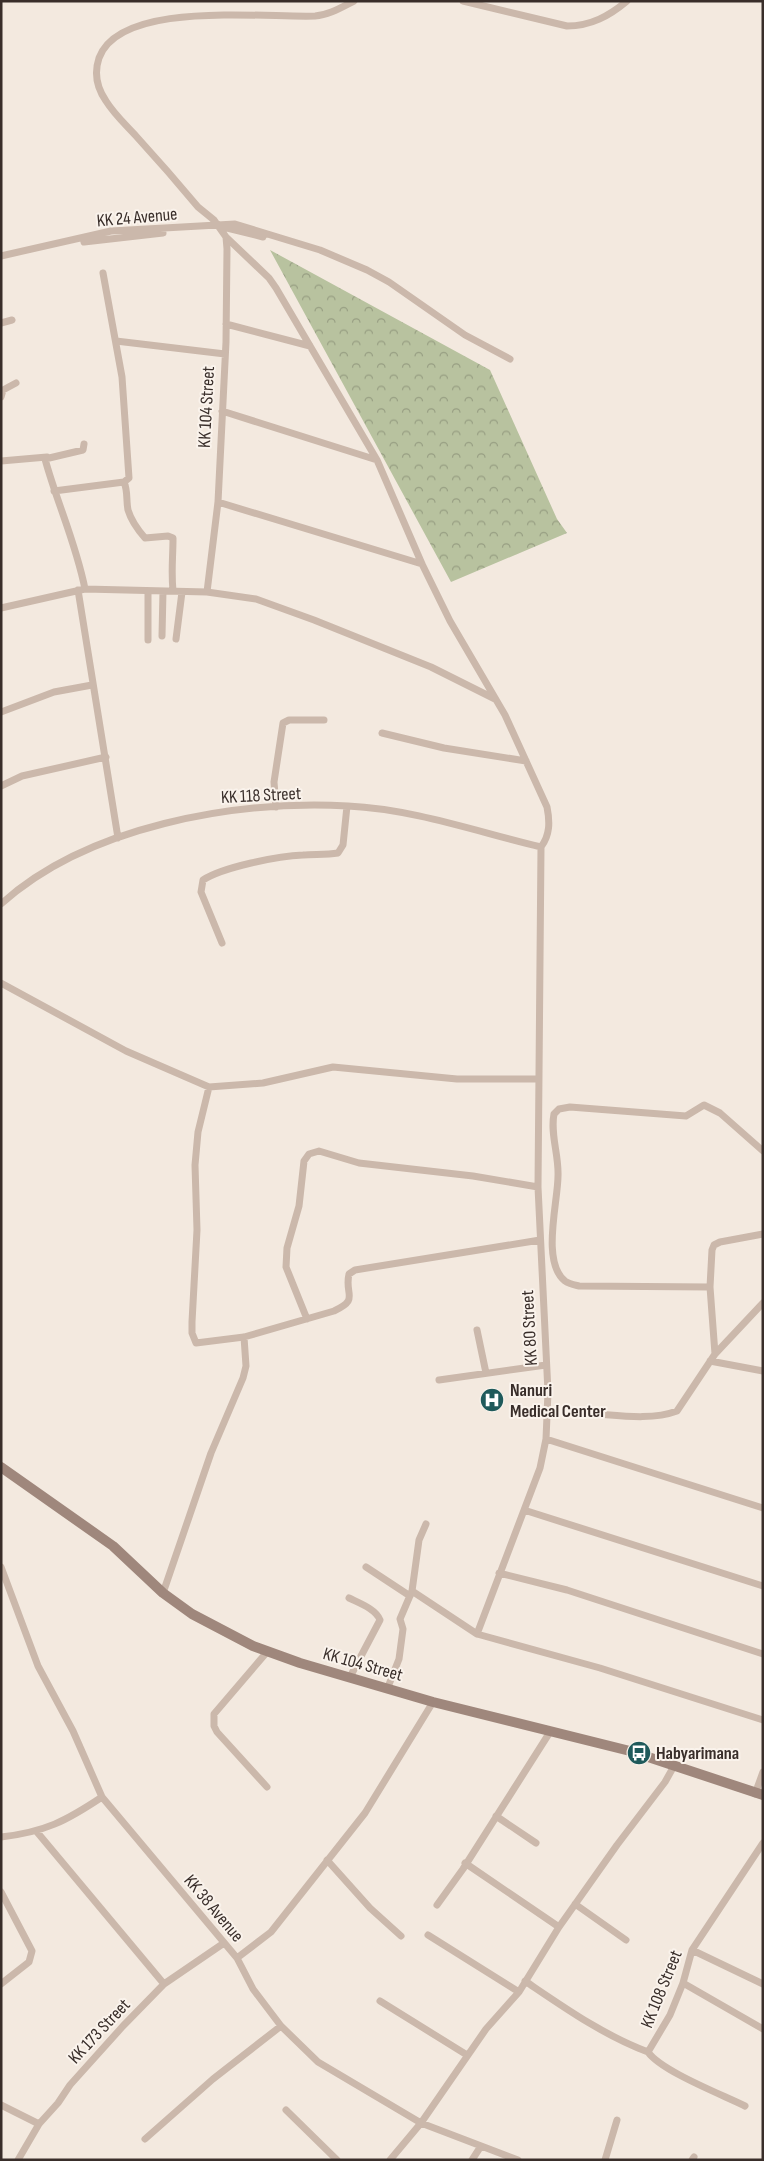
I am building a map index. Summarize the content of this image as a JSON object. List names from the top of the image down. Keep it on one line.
{"streets":{"street":["KK 24 Avenue","KK 104 Street","KK 118 Street","KK 80 Street","KK 38 Avenue","KK 108 Street","KK 173 Street"]},"crossings":[["KK 104 Street","KK 80 Street"],["KK 118 Street","KK 80 Street"],["KK 38 Avenue","KK 173 Street"]],"places":{"hospital":["Nanuri Medical Center"],"bus stop":["Habyarimana"]}}
